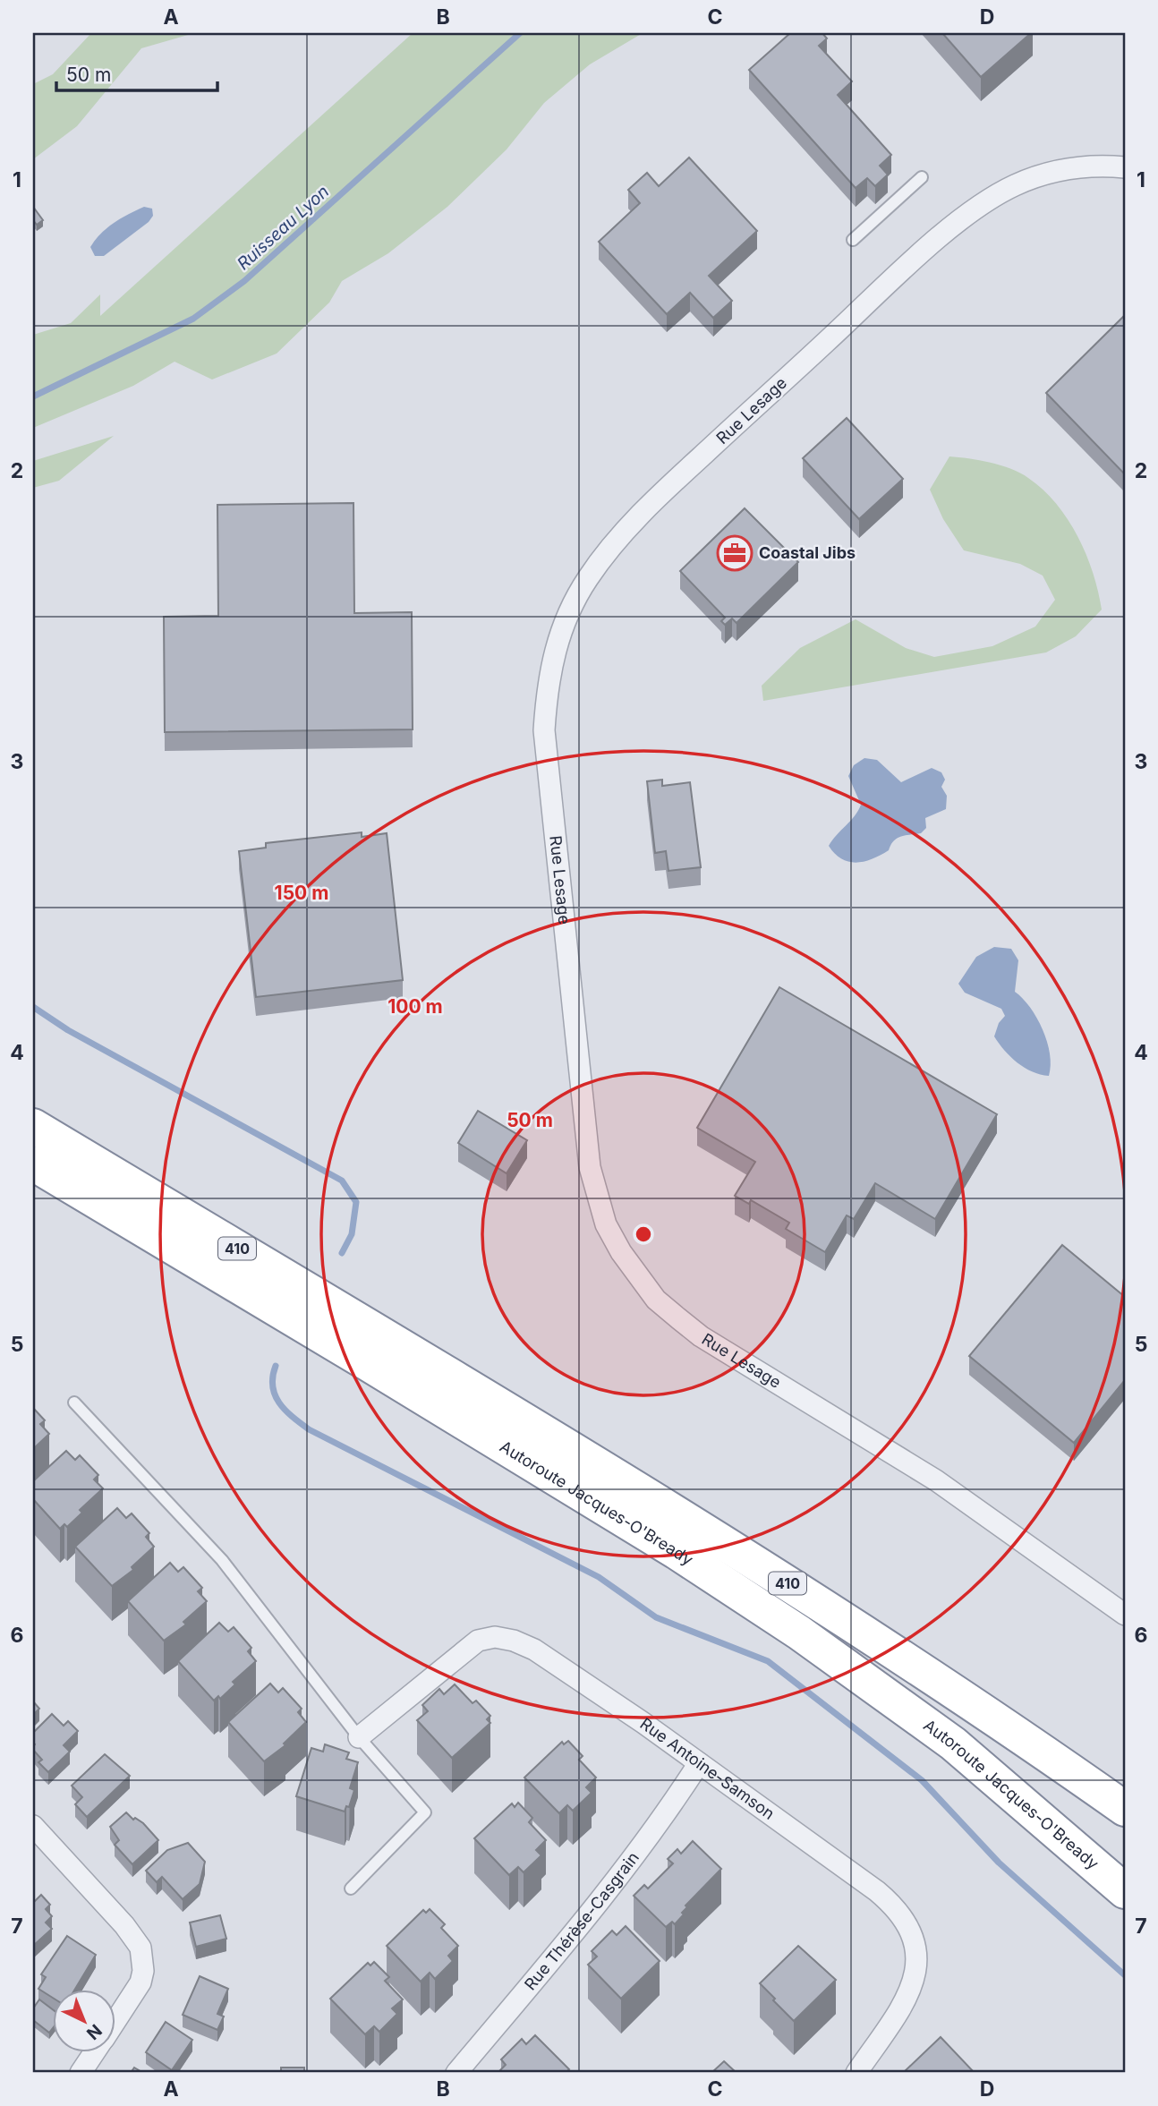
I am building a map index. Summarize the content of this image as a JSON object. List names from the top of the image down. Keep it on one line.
{"streets":{"highway":["410","Autoroute Jacques-O'Bready"],"street":["Rue Lesage","Rue Antoine-Samson","Rue Thérèse-Casgrain"]},"crossings":[["Rue Antoine-Samson","Rue Thérèse-Casgrain"]],"water":["Ruisseau Lyon"],"places":{"office":["Coastal Jibs"]},"scale_bar":"50 m","north":"bottom right","grid":{"columns":["A","B","C","D"],"rows":["1","2","3","4","5","6","7"]},"rings":["150 m","100 m","50 m"]}
